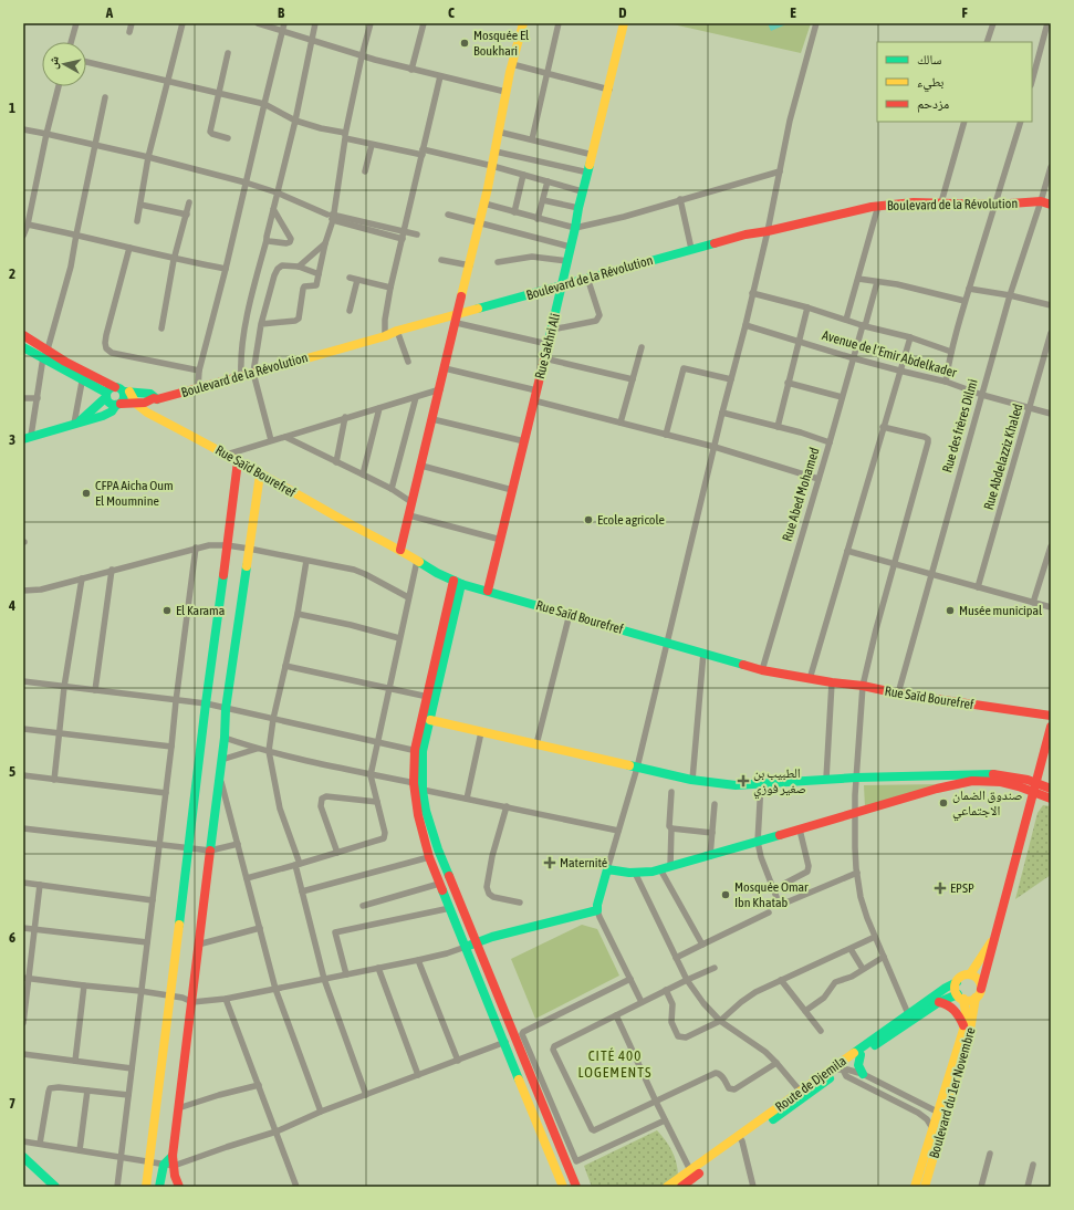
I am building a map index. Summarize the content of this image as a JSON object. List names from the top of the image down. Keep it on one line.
{"streets":{"main road":["Boulevard de la Révolution","Rue Sakhri Ali","Rue Saïd Bourefref","Route de Djemila","Boulevard du 1er Novembre"],"street":["Avenue de l'Emir Abdelkader","Rue des frères Dilmi","Rue Abdelazziz Khaled","Rue Abed Mohamed"]},"crossings":[["Boulevard de la Révolution","Rue Sakhri Ali"],["Boulevard de la Révolution","Rue des frères Dilmi"],["Boulevard de la Révolution","Rue Saïd Bourefref"],["Rue Sakhri Ali","Rue Saïd Bourefref"],["Avenue de l'Emir Abdelkader","Rue des frères Dilmi"],["Avenue de l'Emir Abdelkader","Rue Abdelazziz Khaled"],["Avenue de l'Emir Abdelkader","Rue Abed Mohamed"],["Rue des frères Dilmi","Rue Saïd Bourefref"],["Rue Saïd Bourefref","Rue Abed Mohamed"],["Route de Djemila","Boulevard du 1er Novembre"]],"districts":["CITÉ 400 LOGEMENTS"],"places":{"other":["Mosquée El Boukhari","CFPA Aicha Oum El Moumnine","Ecole agricole","El Karama","Musée municipal","صندوق الضمان الاجتماعي","Mosquée Omar Ibn Khatab"],"health":["الطبيب بن صغير فوزي","Maternité","EPSP"]},"legend":["سالك","بطيء","مزدحم"],"north":"left","grid":{"columns":["A","B","C","D","E","F"],"rows":["1","2","3","4","5","6","7"]}}
